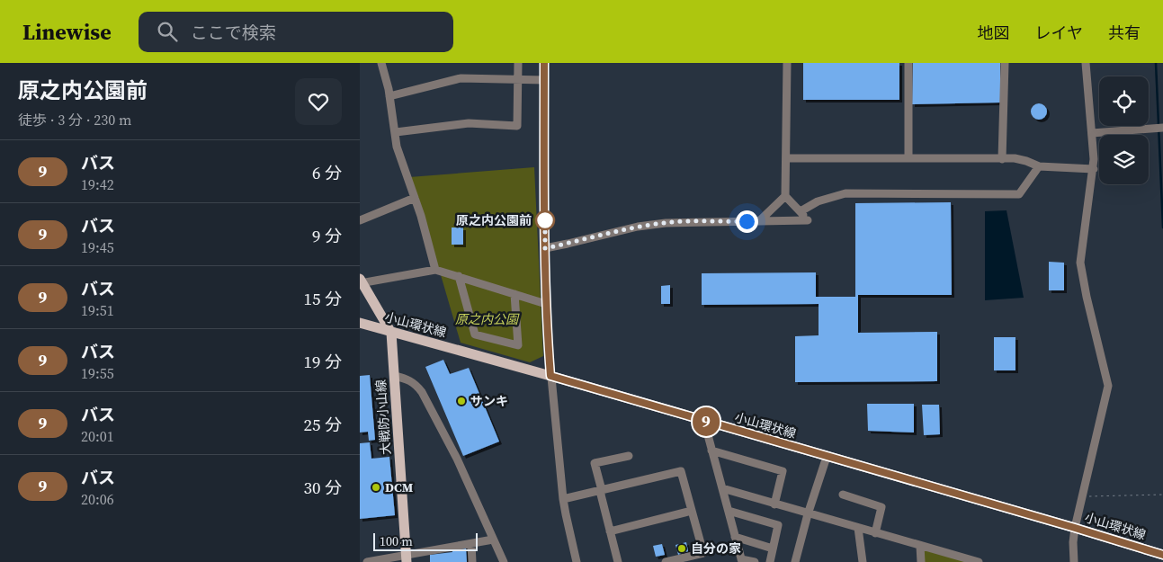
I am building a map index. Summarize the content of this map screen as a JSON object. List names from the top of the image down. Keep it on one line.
{"streets":{"main road":["小山環状線","大戦防小山線"]},"crossings":[["小山環状線","大戦防小山線"]],"parks":["原之内公園"],"places":["原之内公園前","サンキ","DCM","自分の家"],"lines":["bus line 9"],"scale_bar":"100 m","page":{"header":"Linewise","search":"ここで検索","nav":["地図","レイヤ","共有"],"heading":["原之内公園前","徒歩 · 3 分 · 230 m"],"on_map":"9","list":[{"mark":"9","name":"バス","note":"19:42","value":"6 分"},{"mark":"9","name":"バス","note":"19:45","value":"9 分"},{"mark":"9","name":"バス","note":"19:51","value":"15 分"},{"mark":"9","name":"バス","note":"19:55","value":"19 分"},{"mark":"9","name":"バス","note":"20:01","value":"25 分"},{"mark":"9","name":"バス","note":"20:06","value":"30 分"}],"scale":"100 m"}}
